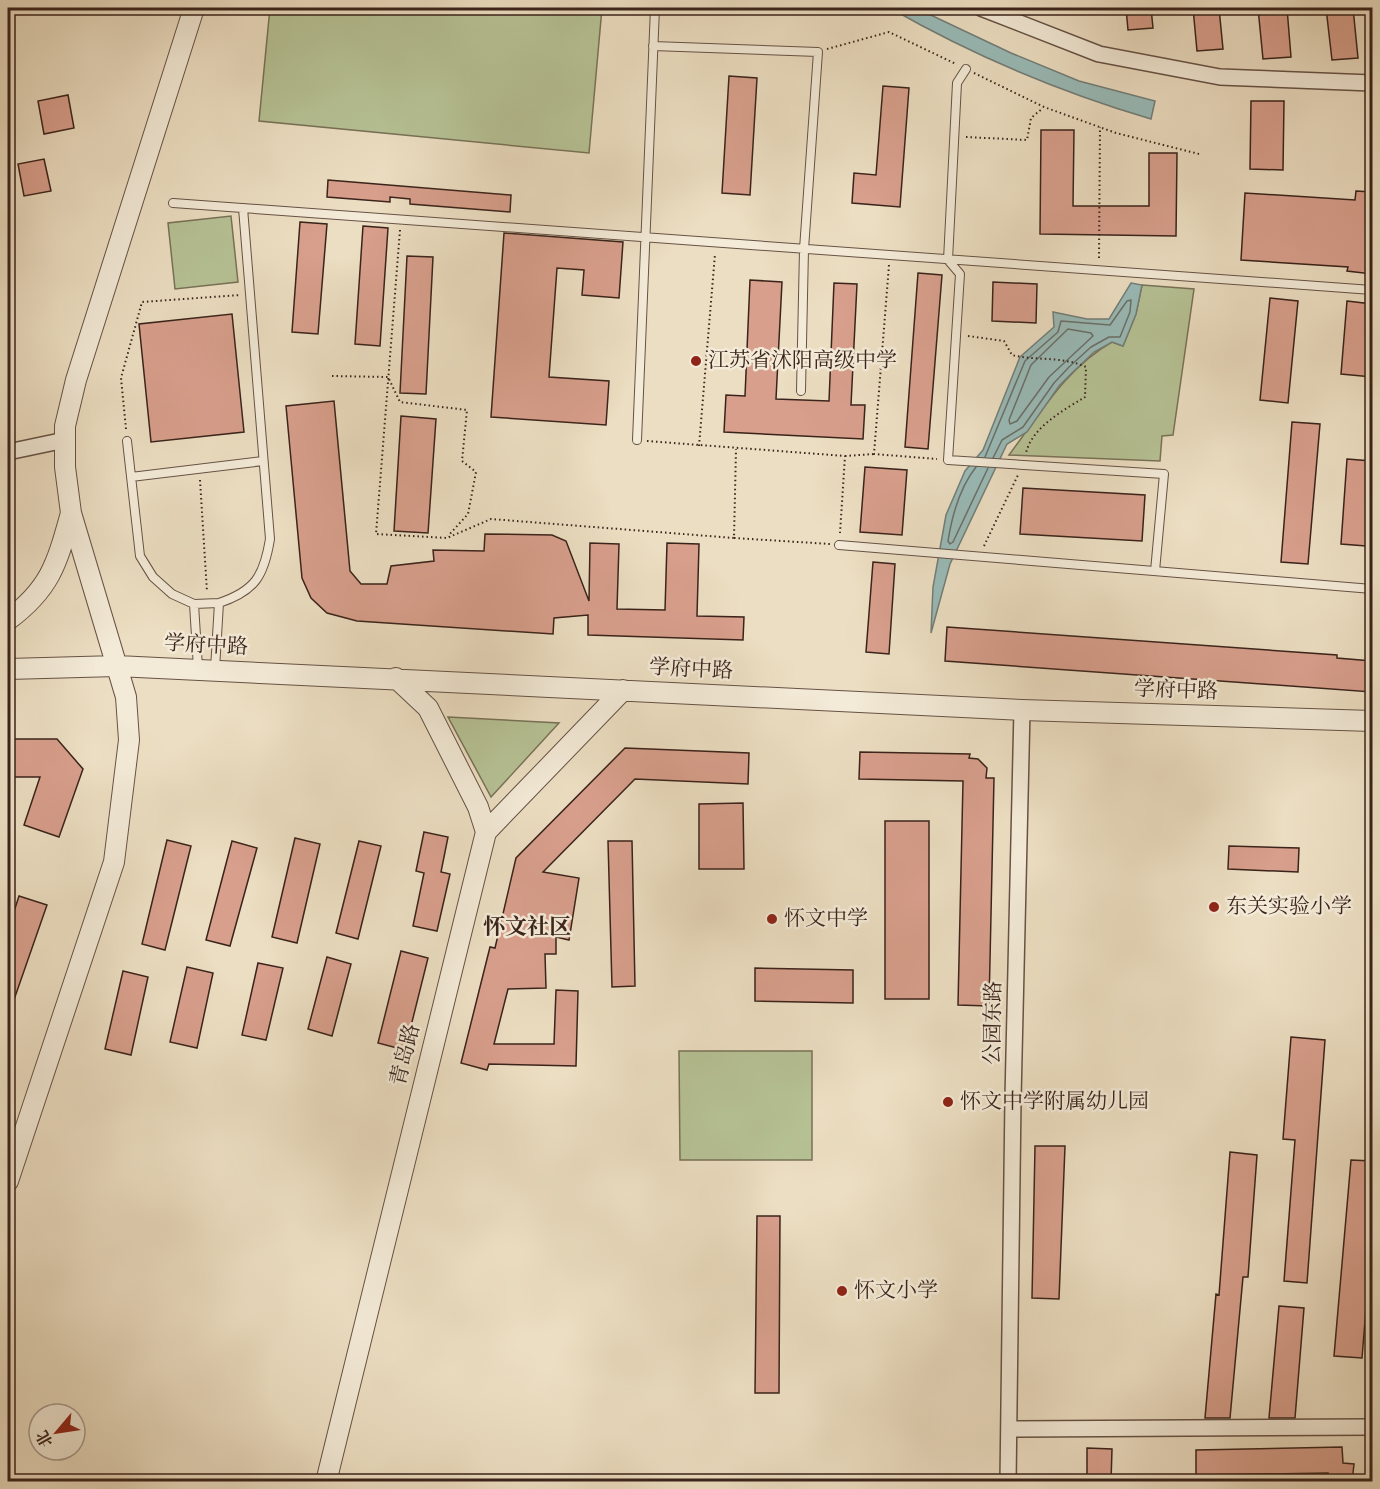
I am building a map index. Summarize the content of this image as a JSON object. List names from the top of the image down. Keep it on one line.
{"streets":{"street":["学府中路","公园东路","青岛路"]},"crossings":[["学府中路","公园东路"]],"districts":["怀文社区"],"places":["江苏省沭阳高级中学","东关实验小学","怀文中学","怀文中学附属幼儿园","怀文小学"],"north":"bottom left"}
